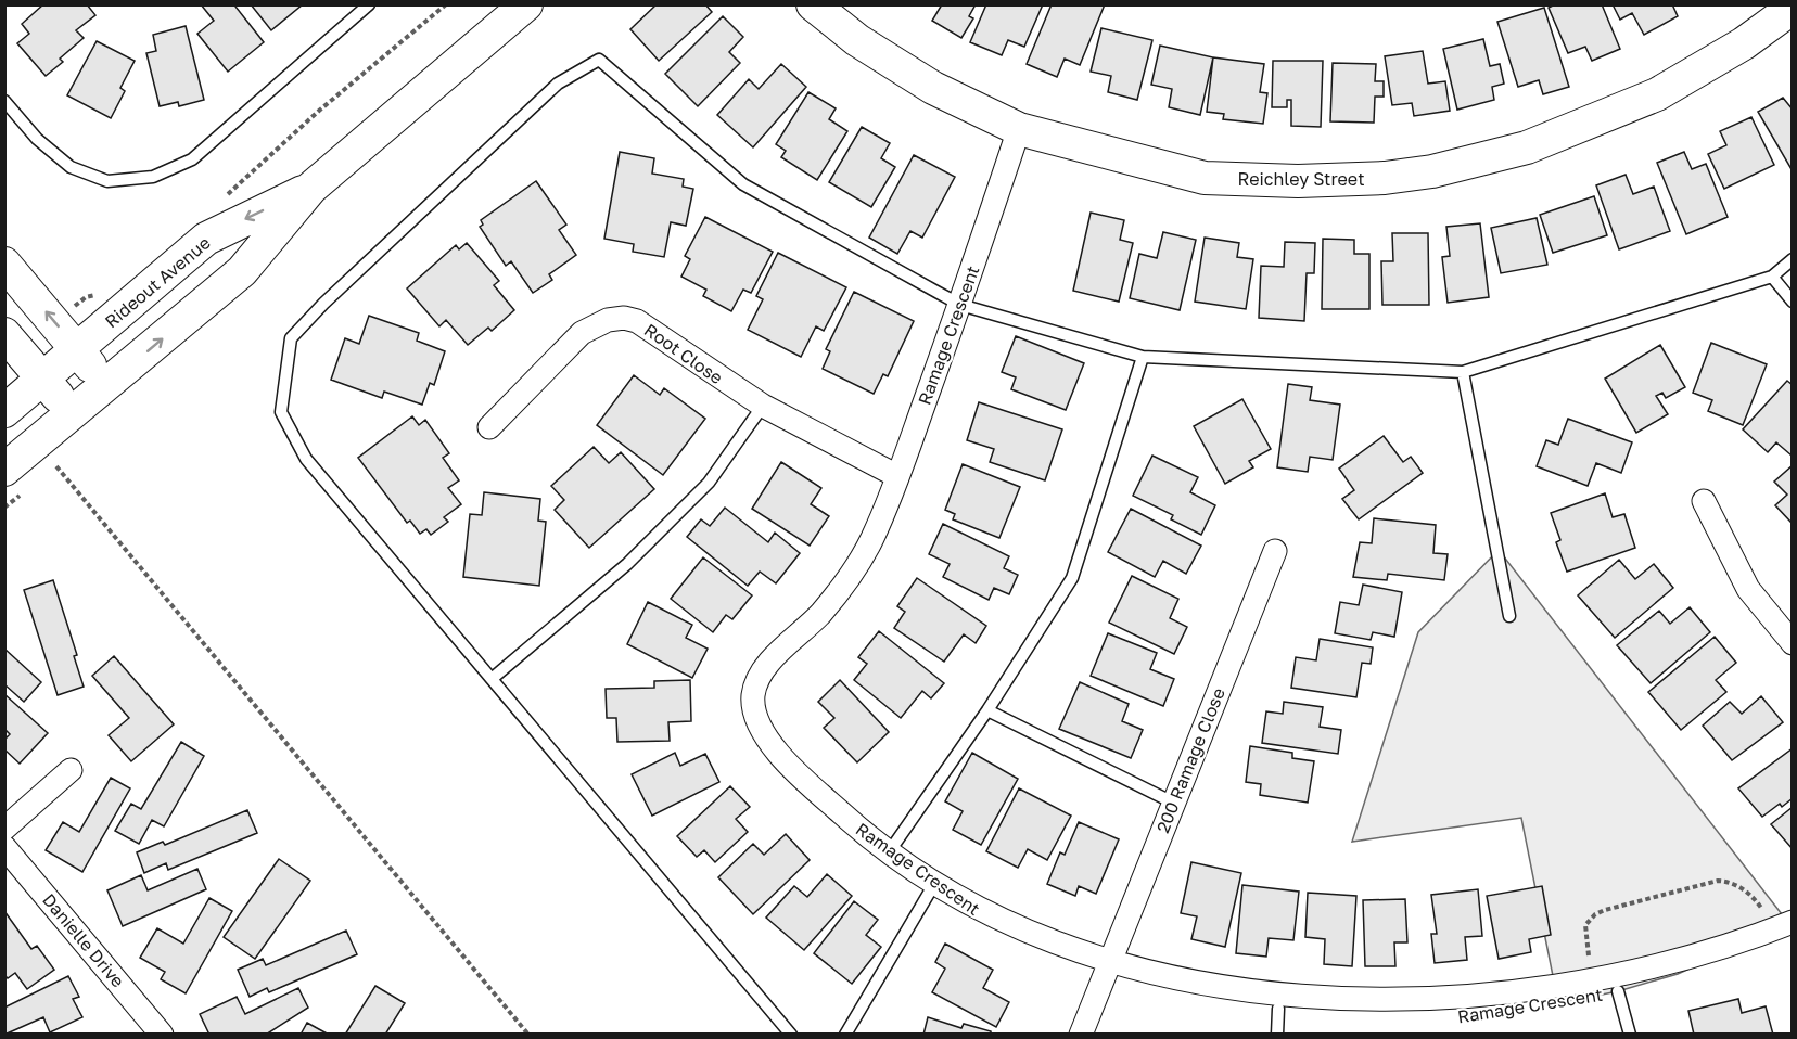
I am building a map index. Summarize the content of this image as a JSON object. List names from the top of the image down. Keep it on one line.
{"streets":{"street":["Reichley Street","Rideout Avenue","Ramage Crescent","Root Close","200 Ramage Close","Danielle Drive"]},"crossings":[["Reichley Street","Ramage Crescent"],["Ramage Crescent","Root Close"],["Ramage Crescent","200 Ramage Close"]]}
